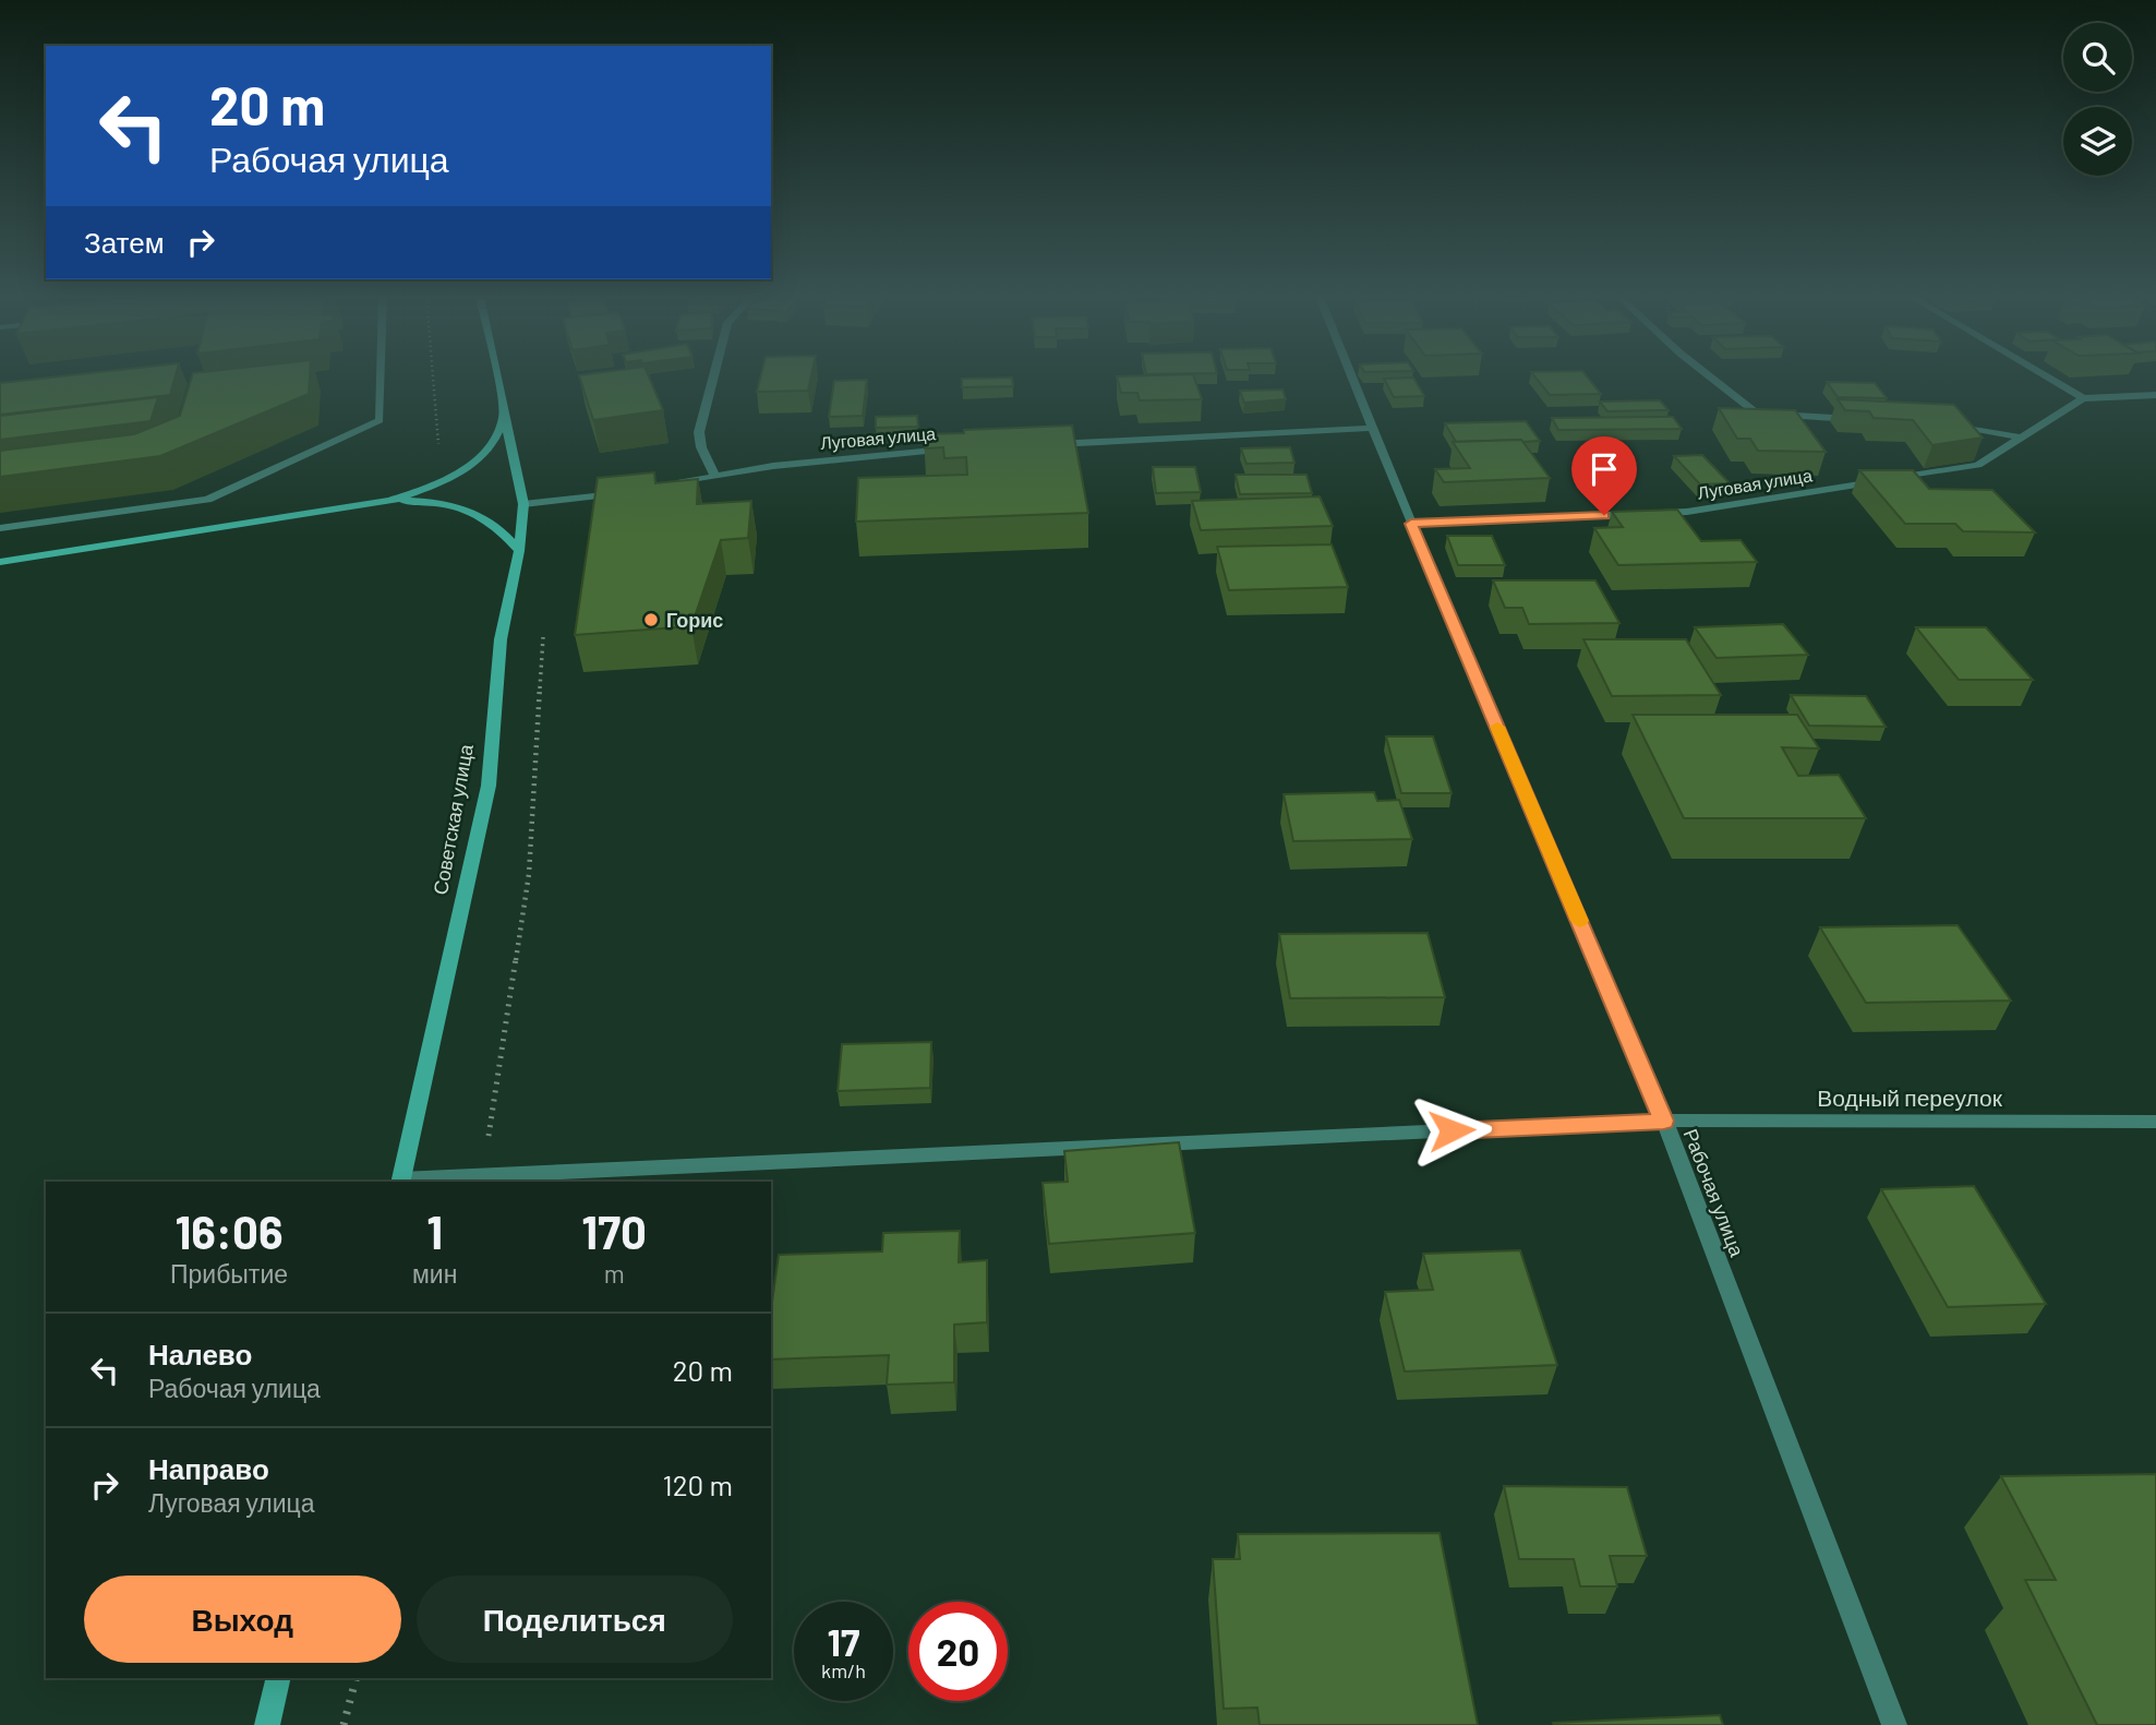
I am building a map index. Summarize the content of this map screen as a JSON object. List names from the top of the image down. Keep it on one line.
{"streets":{"main road":["Советская улица"],"street":["Луговая улица","Водный переулок","Рабочая улица"]},"crossings":[["Луговая улица","Рабочая улица"],["Советская улица","Водный переулок"],["Водный переулок","Рабочая улица"]],"places":["Горис"],"page":{"turn":["20 m","Рабочая улица"],"then":"Затем","eta":["16:06","Прибытие","1","мин","170","m"],"list":[{"name":"Налево","note":"Рабочая улица","value":"20 m"},{"name":"Направо","note":"Луговая улица","value":"120 m"}],"buttons":["Выход","Поделиться"],"speed":"17 km/h","limit":"20"}}
